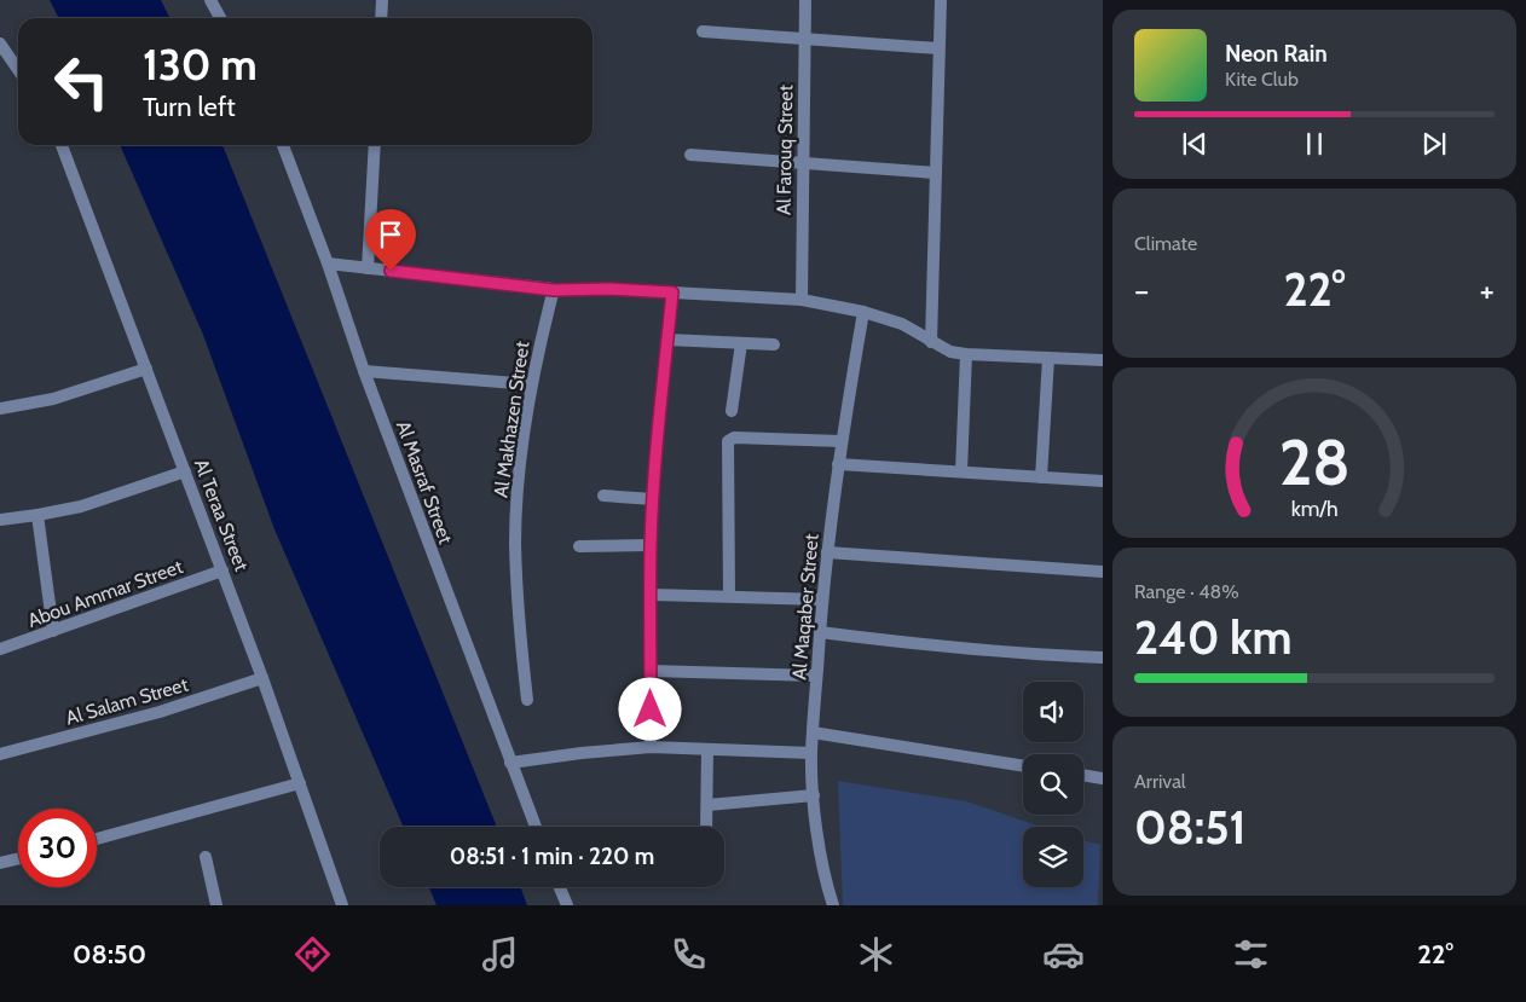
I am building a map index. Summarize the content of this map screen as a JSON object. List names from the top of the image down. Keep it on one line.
{"streets":{"street":["Al Farouq Street","Al Makhazen Street","Al Masraf Street","Al Teraa Street","Abou Ammar Street","Al Maqaber Street","Al Salam Street"]},"crossings":[["Al Teraa Street","Abou Ammar Street"],["Al Teraa Street","Al Salam Street"]],"page":{"turn":["130 m","Turn left"],"song":["Neon Rain","Kite Club"],"tile":["Climate",["Range · 48%","240 km"],["Arrival","08:51"]],"heat":["−","22°","+"],"limit":"30","trip":"08:51 · 1 min · 220 m","tabs":["08:50","22°"],"gauge":["28","km/h"]}}
